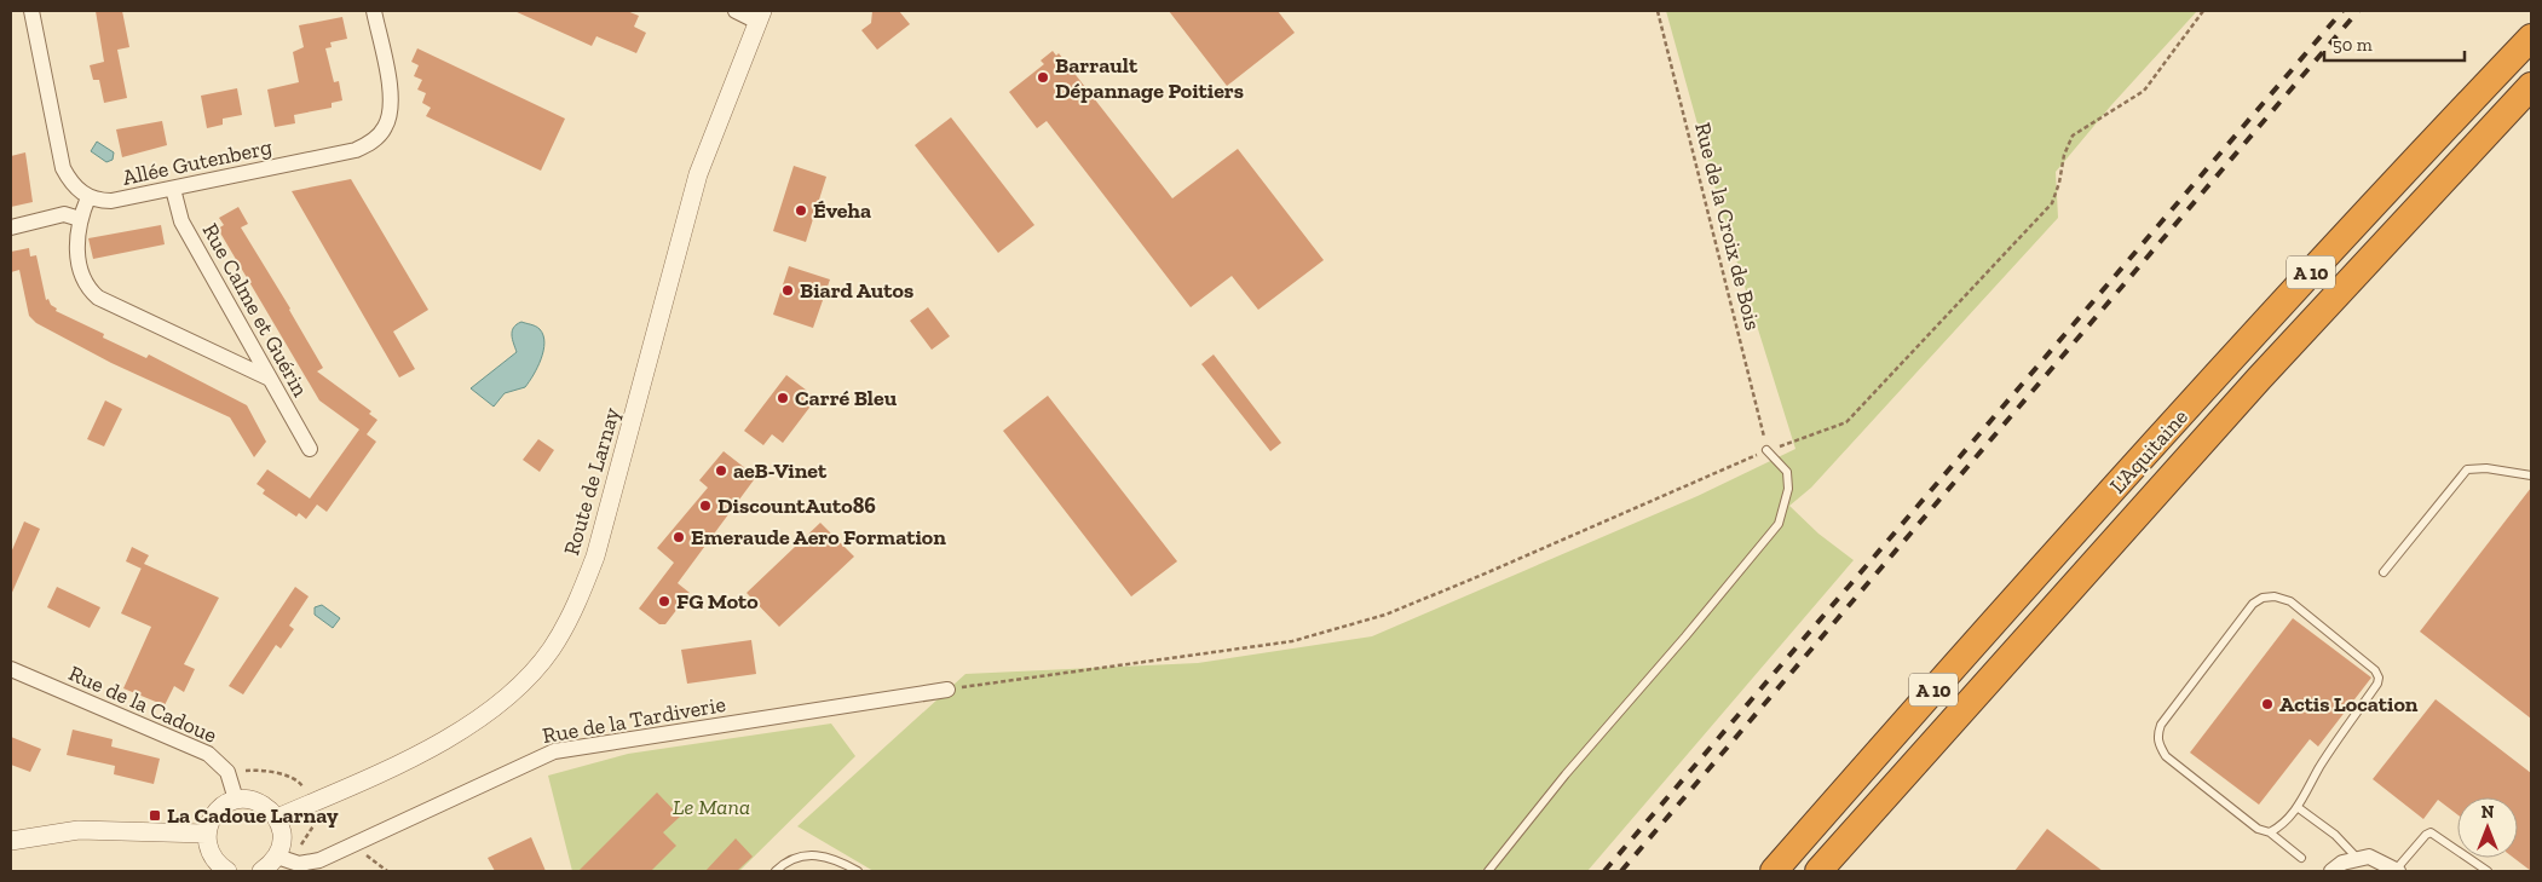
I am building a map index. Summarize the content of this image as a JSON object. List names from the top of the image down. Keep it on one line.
{"streets":{"highway":["A 10","L'Aquitaine"],"street":["Allée Gutenberg","Rue Calme et Guérin","Route de Larnay","Rue de la Cadoue","Rue de la Tardiverie"],"path":["Rue de la Croix de Bois"]},"crossings":[["Allée Gutenberg","Rue Calme et Guérin"]],"parks":["Le Mana"],"places":{"other":["Barrault Dépannage Poitiers","Éveha","Biard Autos","Carré Bleu","aeB-Vinet","DiscountAuto86","Emeraude Aero Formation","FG Moto","Actis Location"],"transit":["La Cadoue Larnay"]},"scale_bar":"50 m","north":"top"}
